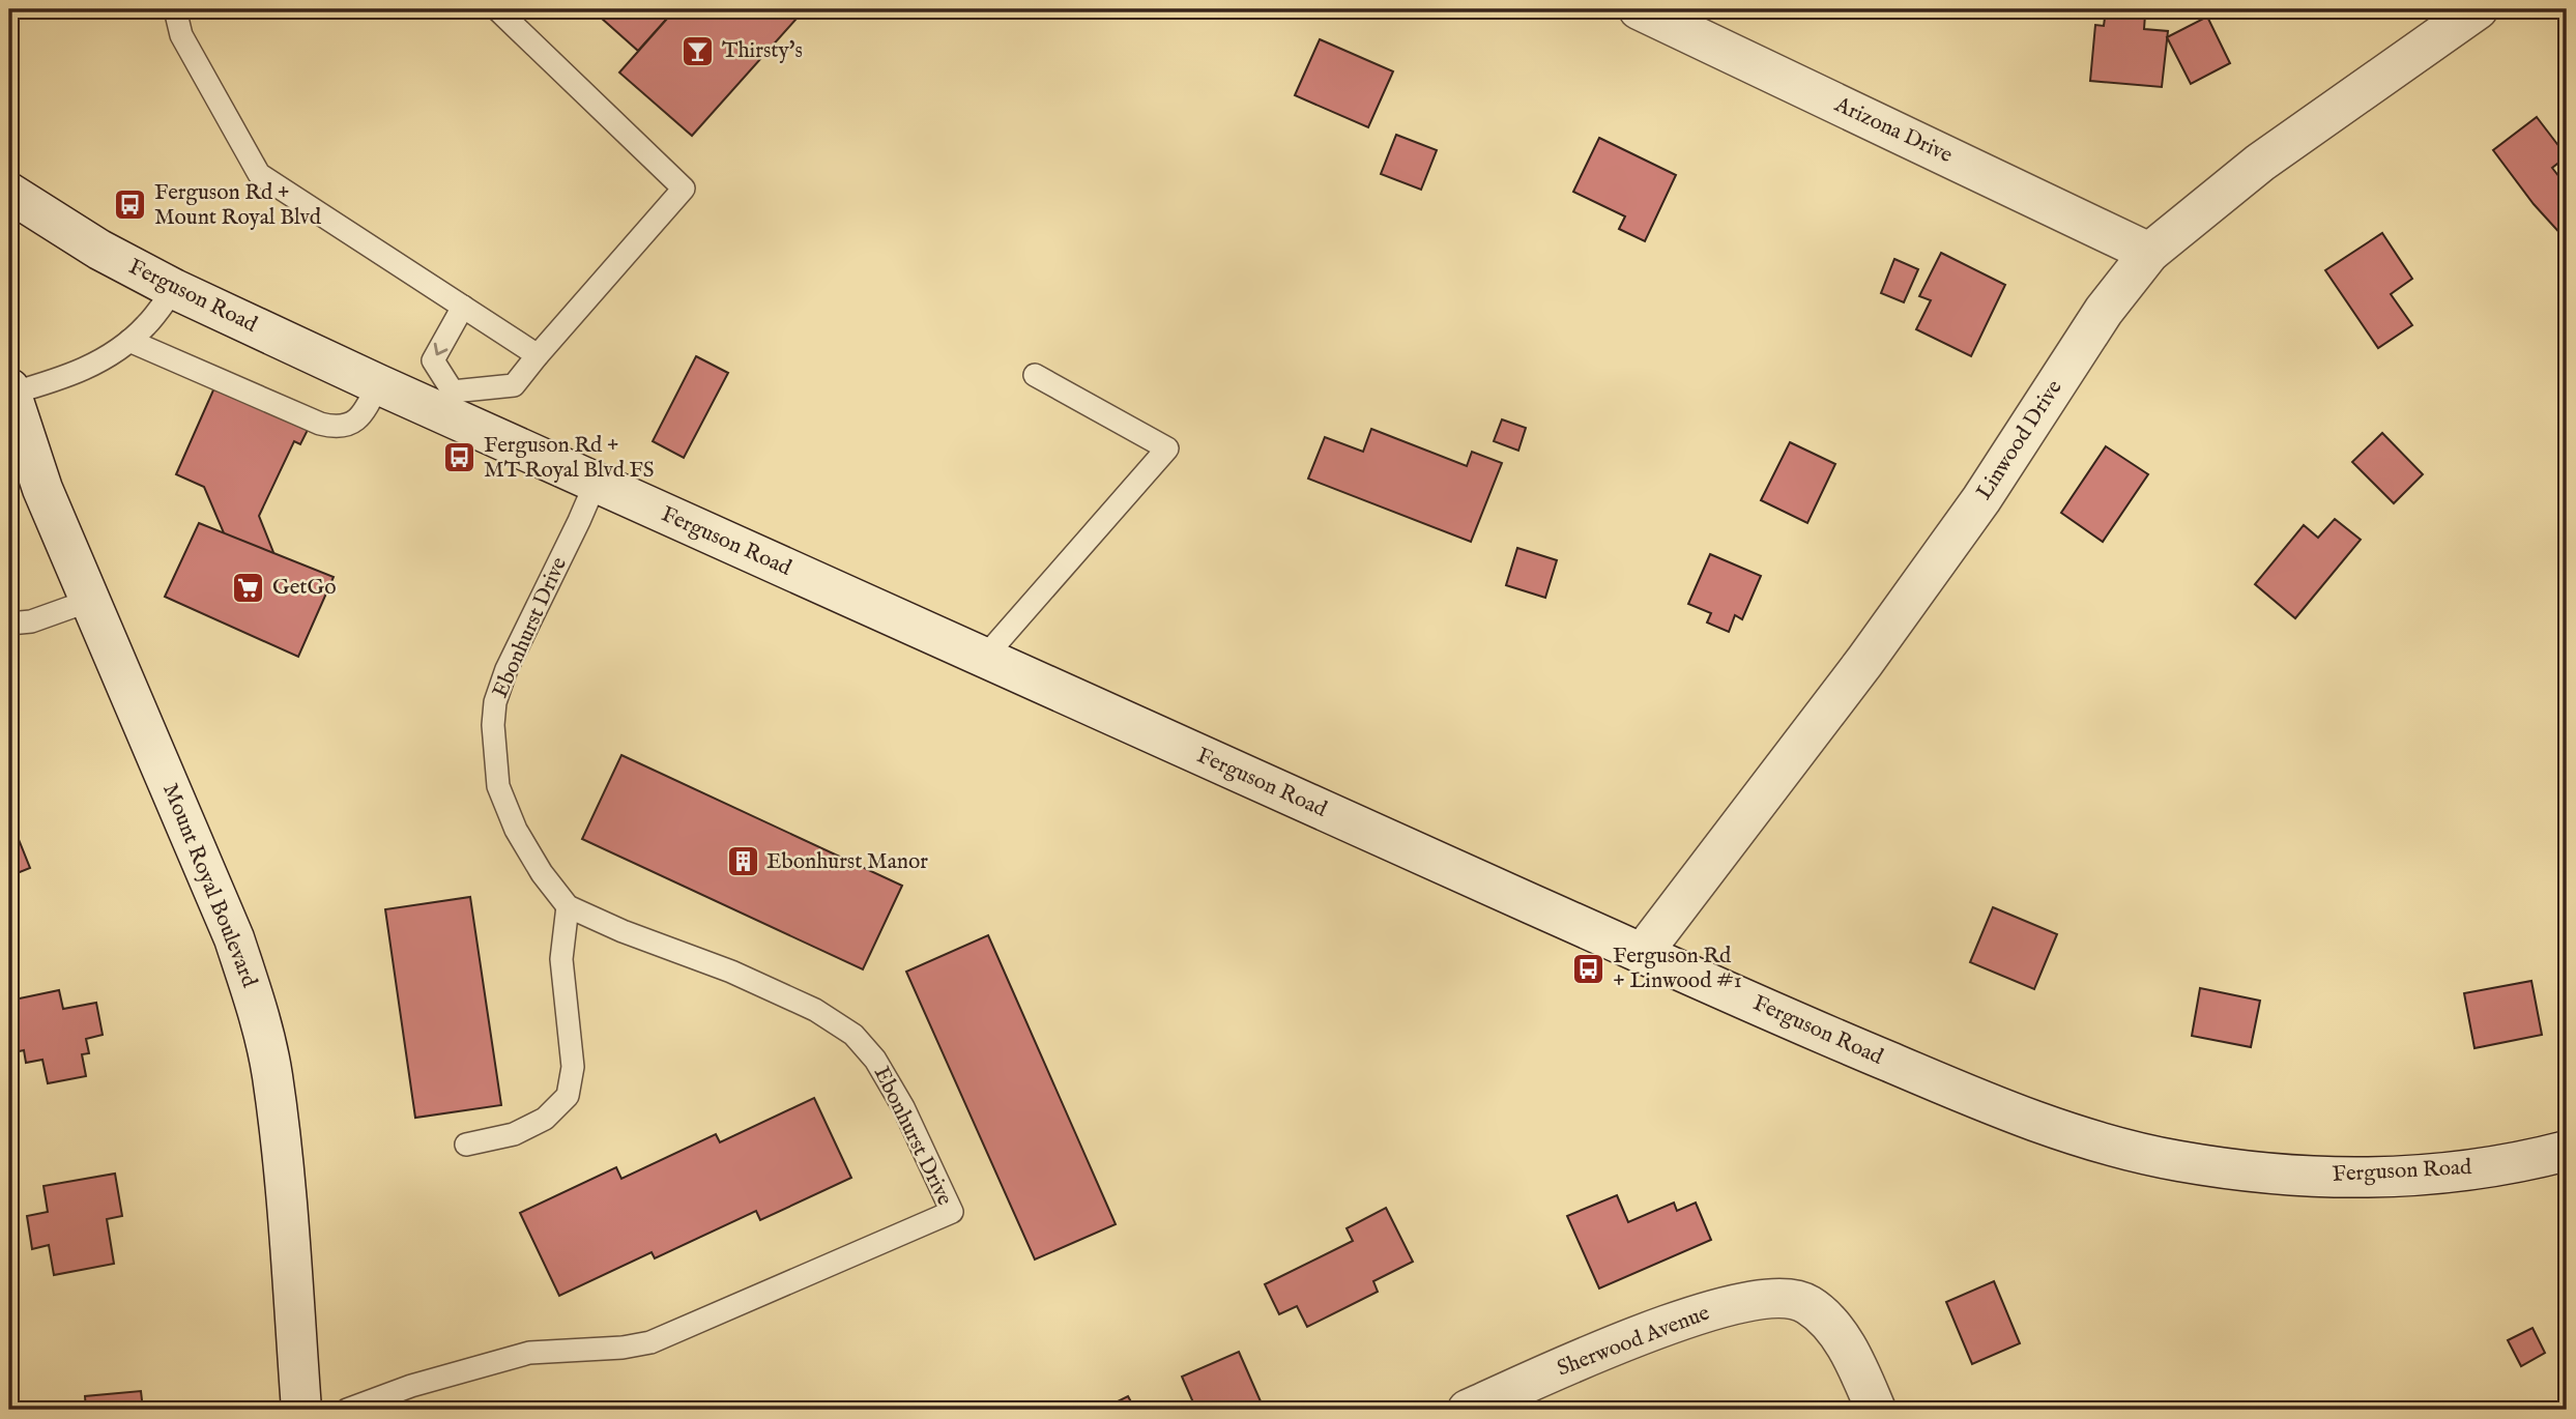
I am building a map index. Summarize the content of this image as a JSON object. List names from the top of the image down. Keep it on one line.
{"streets":{"street":["Arizona Drive","Ferguson Road","Linwood Drive","Mount Royal Boulevard","Sherwood Avenue"],"lane":["Ebonhurst Drive"]},"crossings":[["Arizona Drive","Linwood Drive"],["Ferguson Road","Linwood Drive"],["Ferguson Road","Ebonhurst Drive"]],"places":{"bar":["Thirsty's"],"bus stop":["Ferguson Rd + Mount Royal Blvd","Ferguson Rd + MT Royal Blvd FS","Ferguson Rd + Linwood #1"],"supermarket":["GetGo"],"building":["Ebonhurst Manor"]}}
